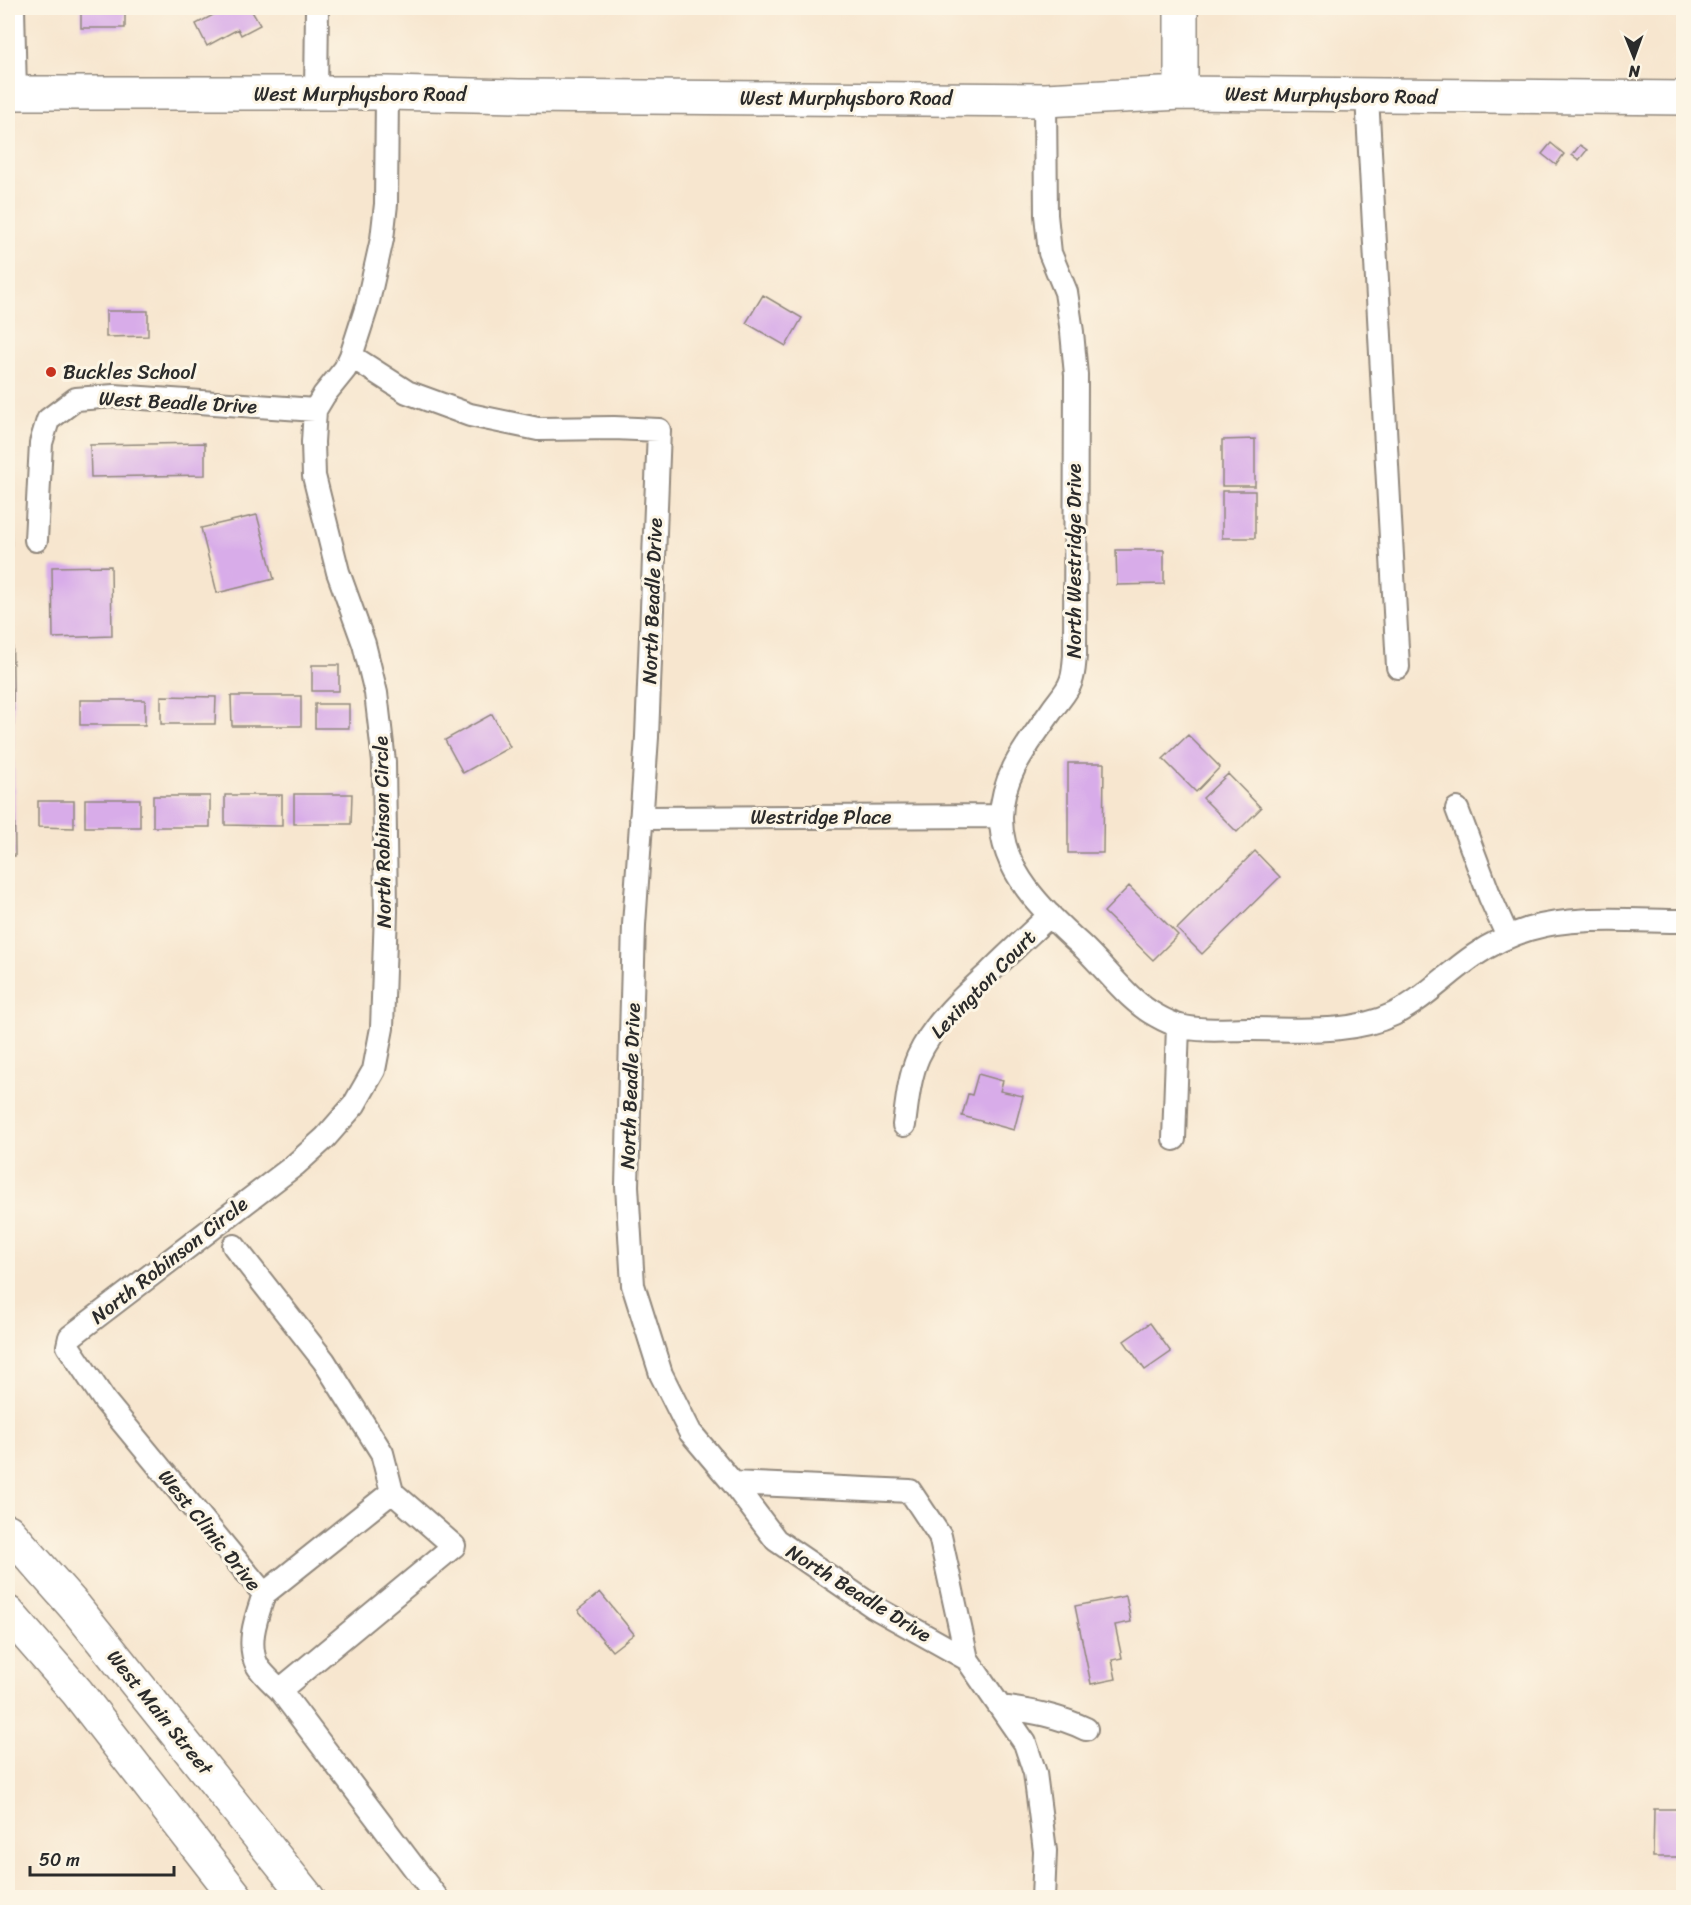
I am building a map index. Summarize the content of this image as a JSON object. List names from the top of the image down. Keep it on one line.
{"streets":{"main road":["West Murphysboro Road","West Main Street"],"street":["West Beadle Drive","North Westridge Drive","North Beadle Drive","Westridge Place","North Robinson Circle","Lexington Court","West Clinic Drive"]},"crossings":[["West Murphysboro Road","North Westridge Drive"],["West Beadle Drive","North Robinson Circle"],["North Westridge Drive","Westridge Place"],["North Westridge Drive","Lexington Court"],["North Beadle Drive","Westridge Place"],["North Robinson Circle","West Clinic Drive"]],"places":["Buckles School"],"scale_bar":"50 m","north":"bottom"}
